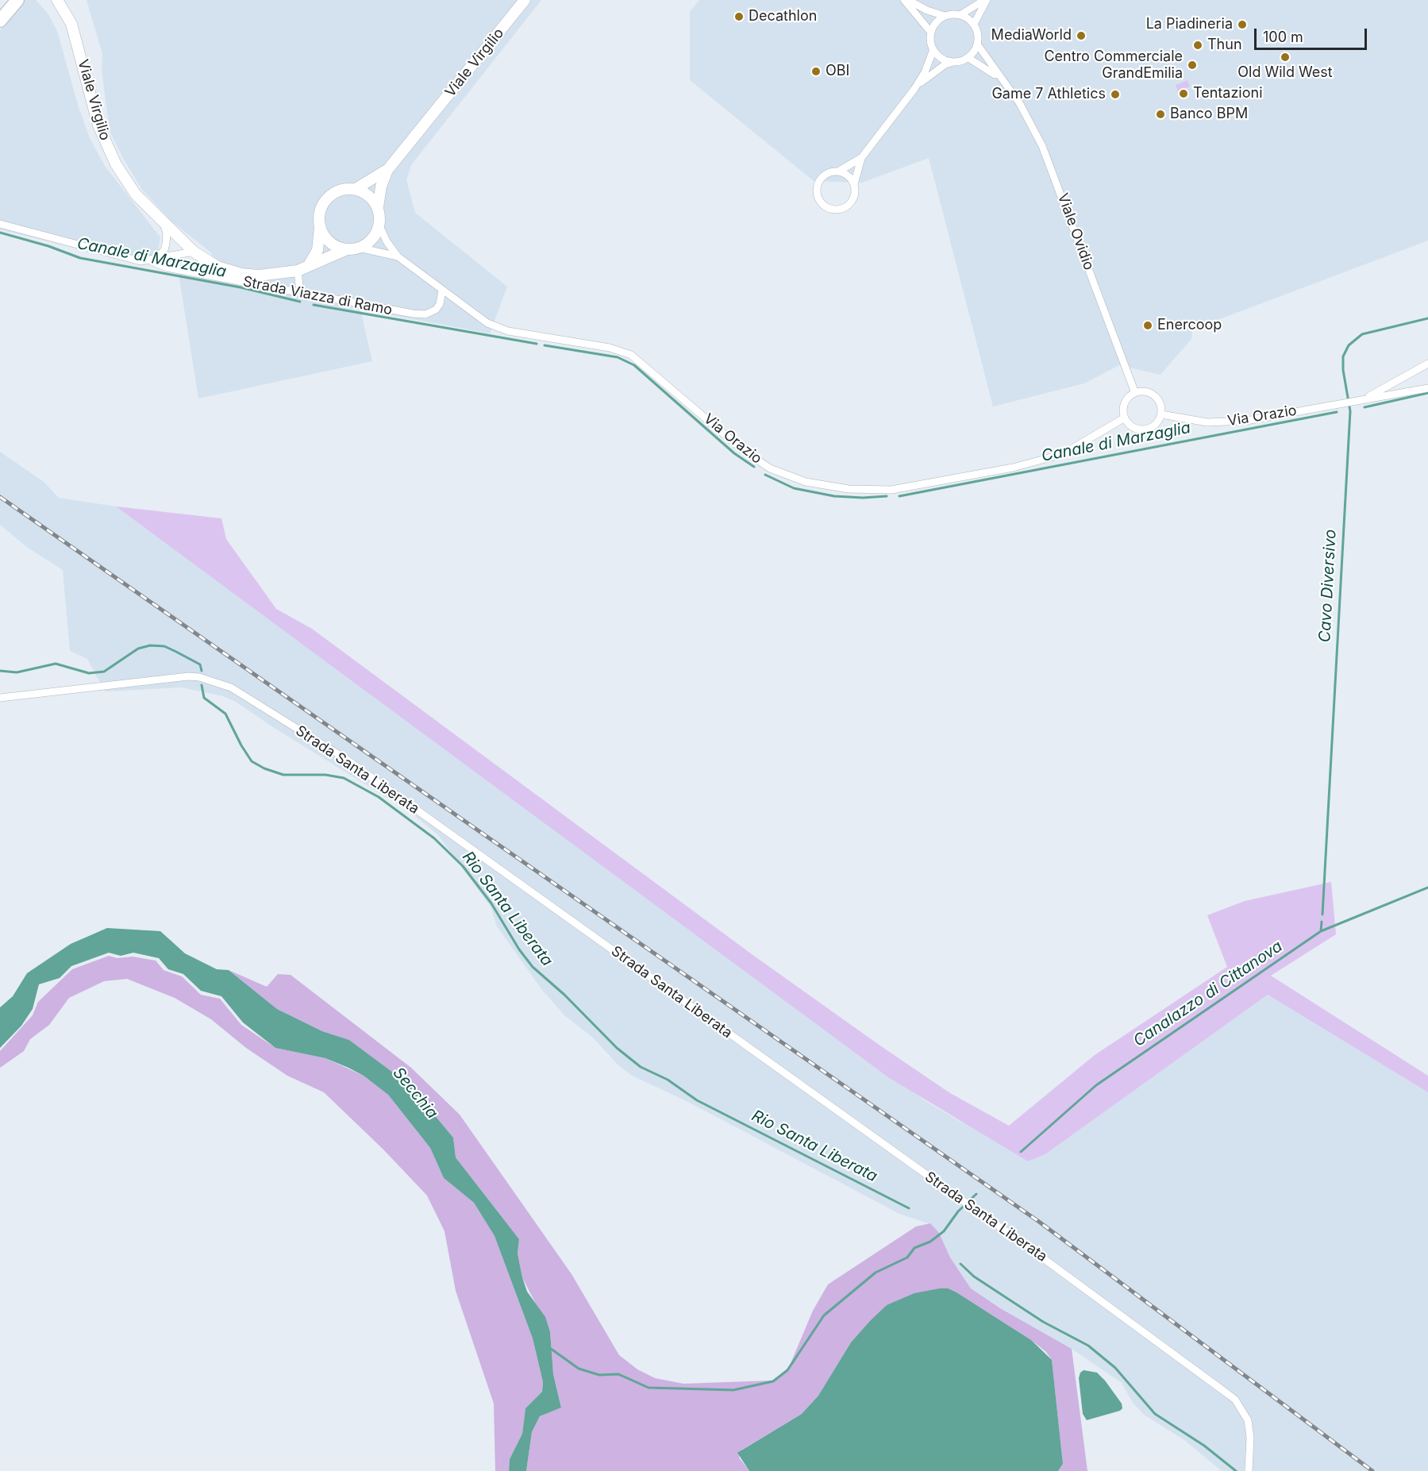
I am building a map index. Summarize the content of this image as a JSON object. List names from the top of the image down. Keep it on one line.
{"streets":{"street":["Viale Virgilio","Viale Ovidio","Strada Viazza di Ramo","Via Orazio","Strada Santa Liberata"]},"crossings":[["Viale Virgilio","Strada Viazza di Ramo"],["Viale Virgilio","Via Orazio"],["Viale Ovidio","Via Orazio"],["Strada Viazza di Ramo","Via Orazio"]],"water":["Canale di Marzaglia","Cavo Diversivo","Rio Santa Liberata","Canalazzo di Cittanova","Secchia"],"places":["Decathlon","La Piadineria","MediaWorld","Thun","Old Wild West","Centro Commerciale GrandEmilia","OBI","Tentazioni","Game 7 Athletics","Banco BPM","Enercoop"],"scale_bar":"100 m"}
